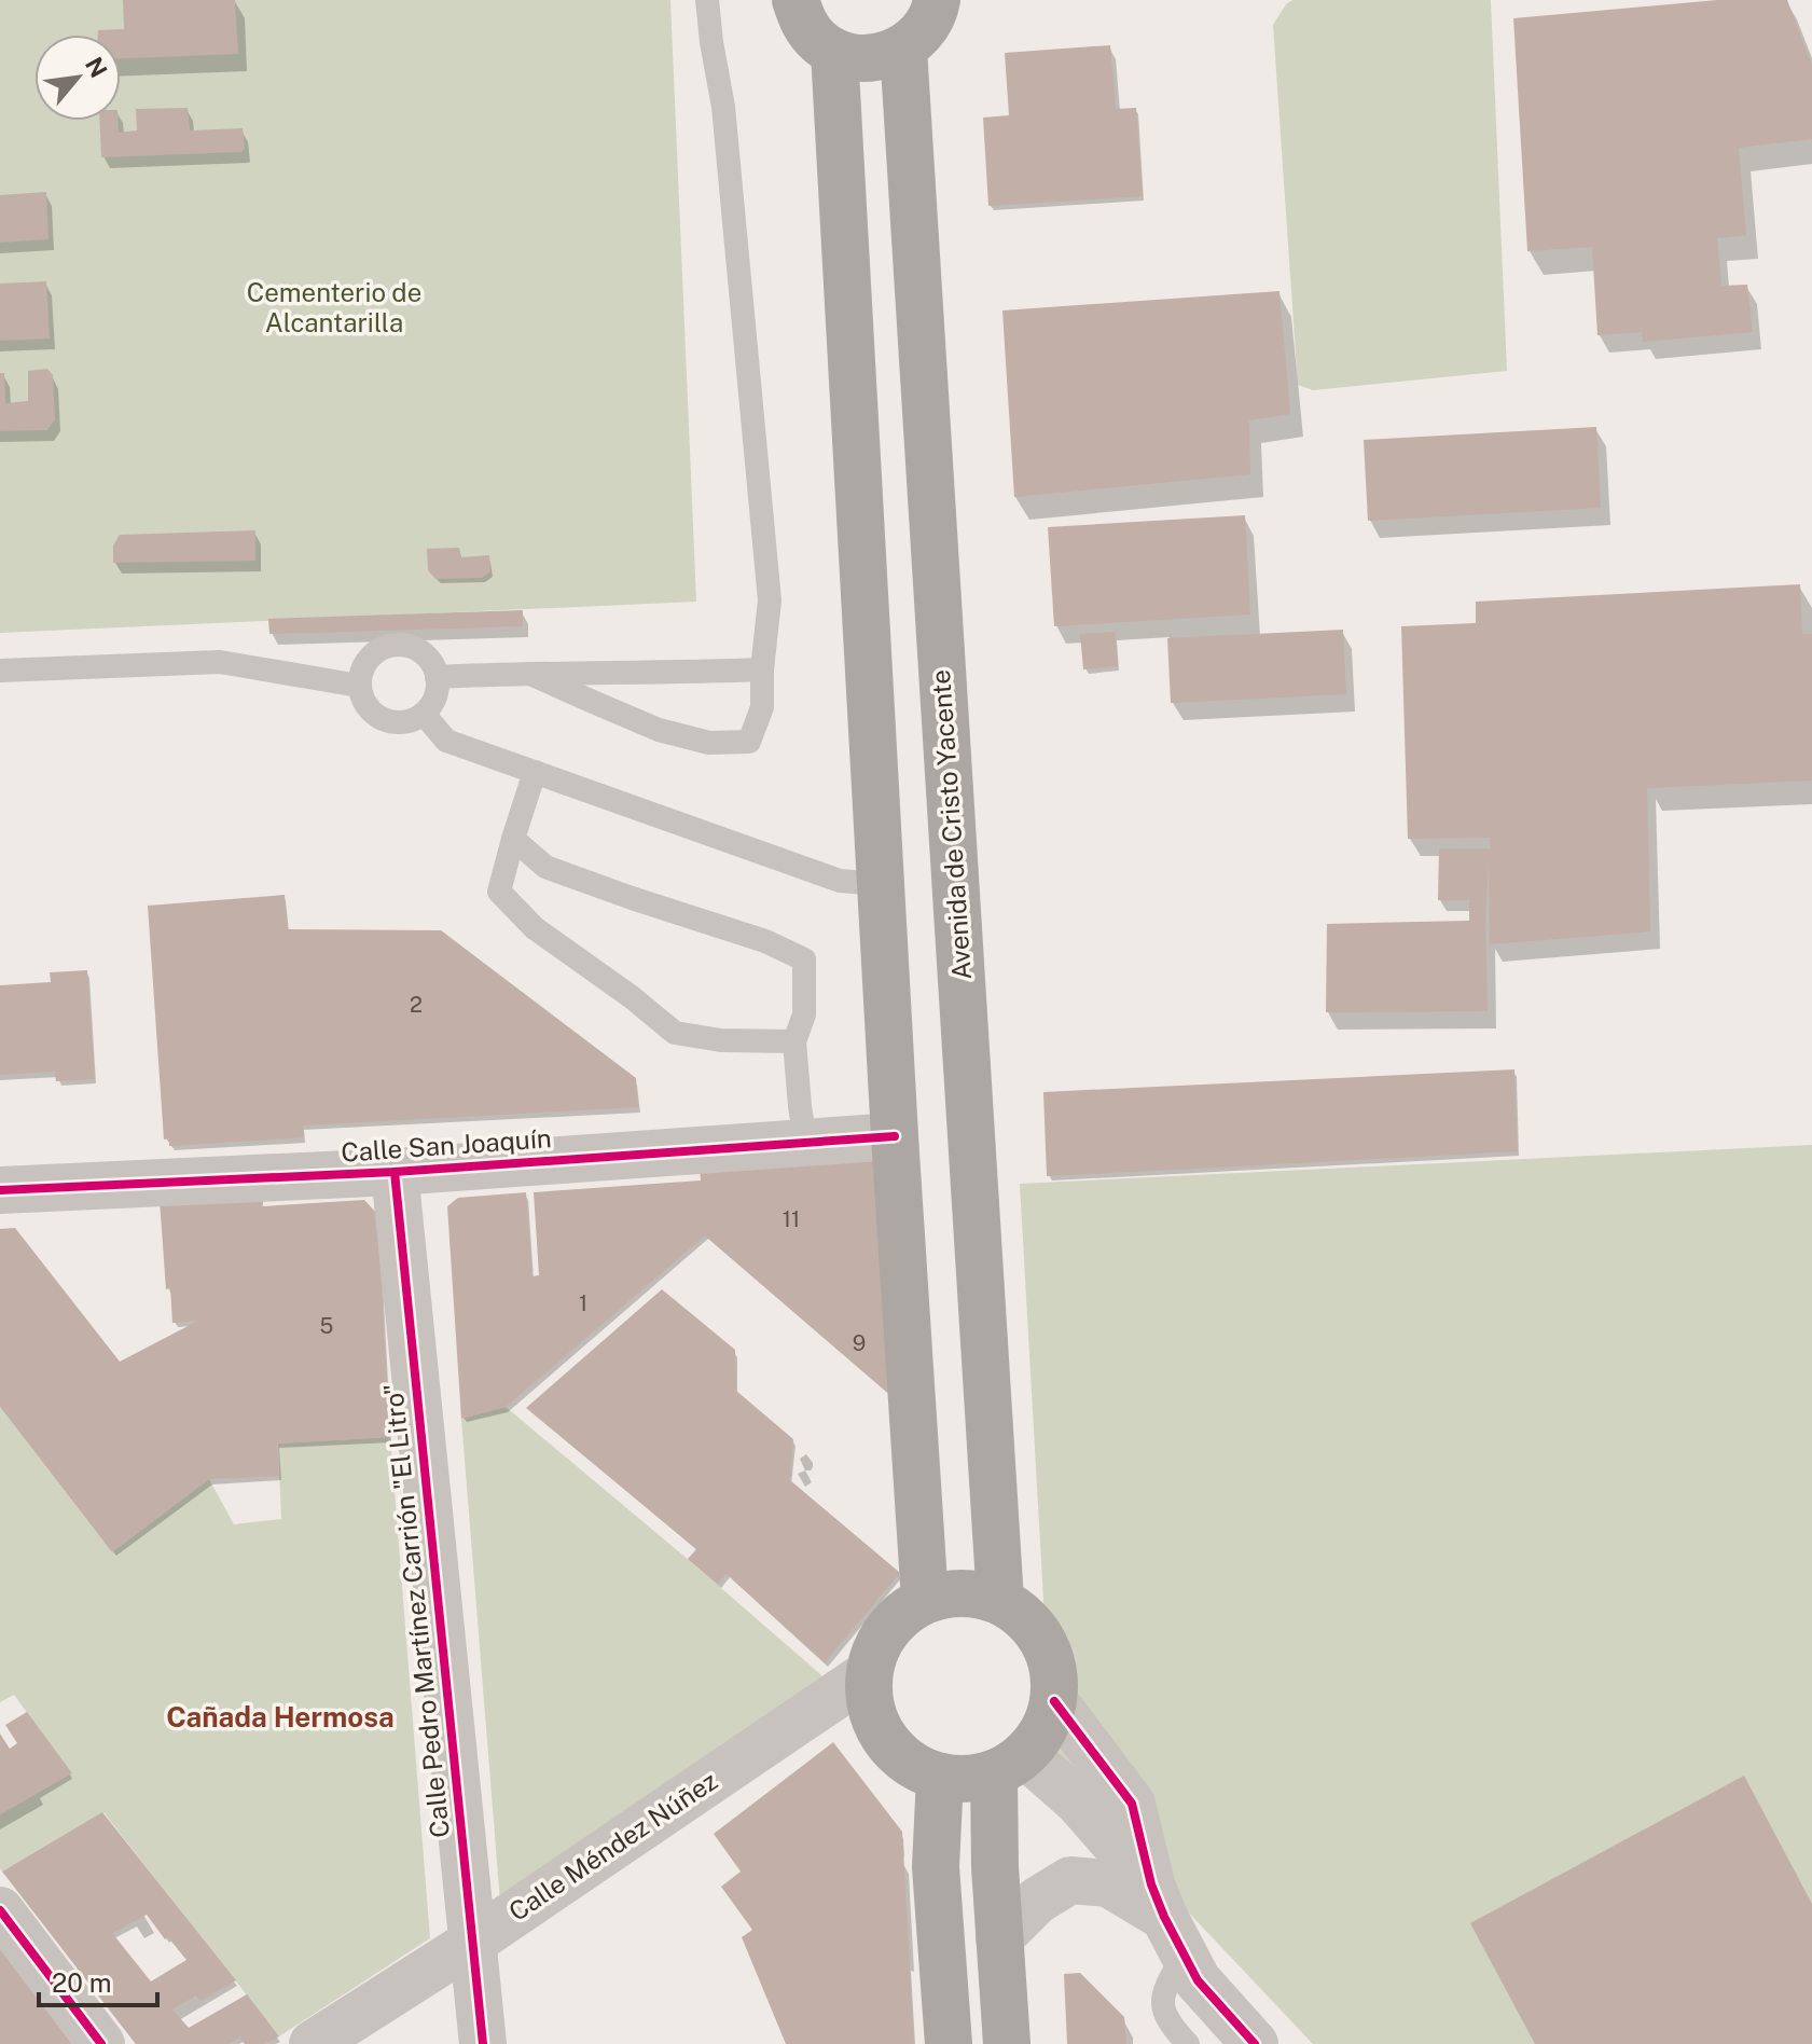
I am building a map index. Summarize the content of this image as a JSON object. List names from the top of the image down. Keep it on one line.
{"streets":{"main road":["Avenida de Cristo Yacente"],"street":["Calle San Joaquín","Calle Pedro Martínez Carrión \"El Litro\"","Calle Méndez Núñez"]},"crossings":[["Avenida de Cristo Yacente","Calle Méndez Núñez"],["Calle San Joaquín","Calle Pedro Martínez Carrión \"El Litro\""],["Calle Pedro Martínez Carrión \"El Litro\"","Calle Méndez Núñez"]],"districts":["Cañada Hermosa"],"parks":["Cementerio de Alcantarilla"],"house_numbers":["2","11","1","5","9"],"scale_bar":"20 m","north":"top right"}
